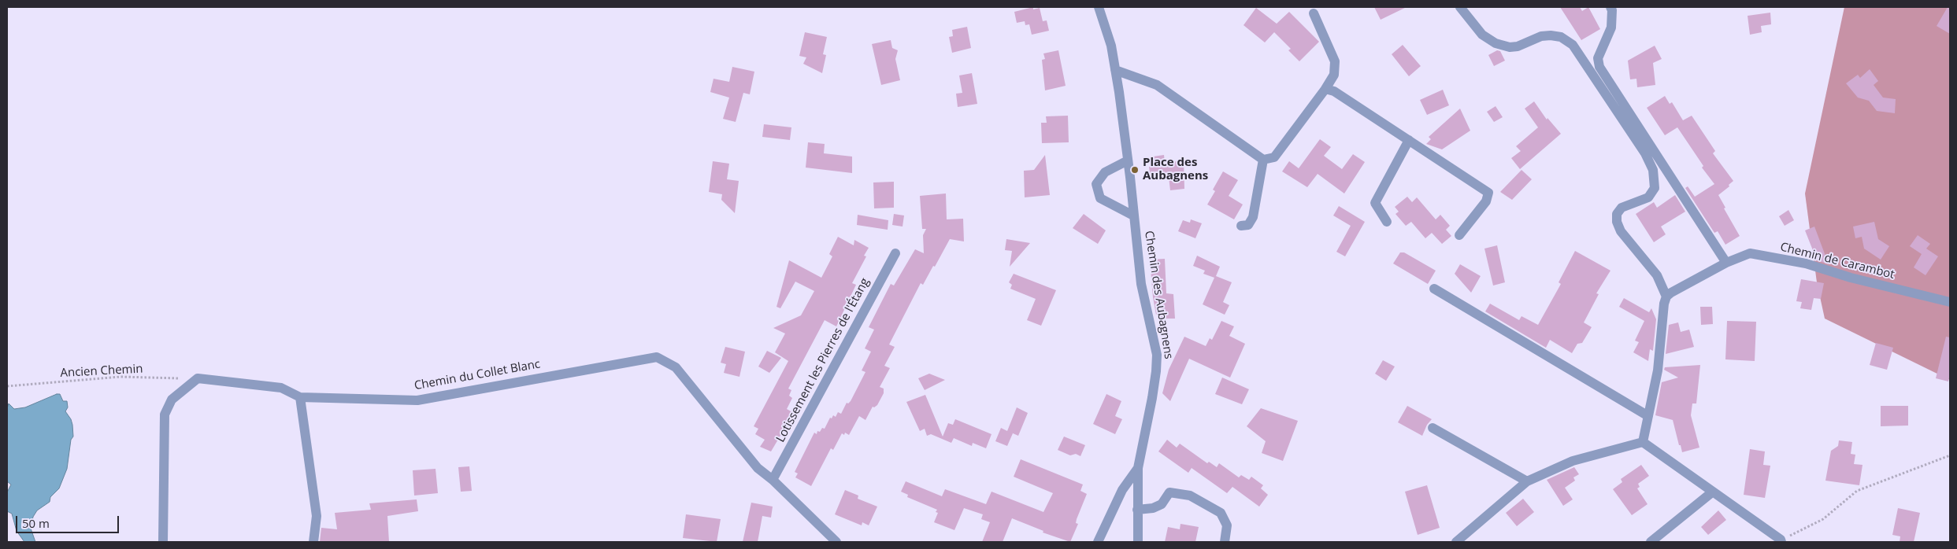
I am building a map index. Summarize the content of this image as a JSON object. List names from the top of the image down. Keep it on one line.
{"streets":{"street":["Chemin de Carambot","Chemin des Aubagnens","Lotissement les Pierres de l'Étang","Chemin du Collet Blanc"],"path":["Ancien Chemin"]},"crossings":[["Lotissement les Pierres de l'Étang","Chemin du Collet Blanc"],["Ancien Chemin","Chemin du Collet Blanc"]],"places":["Place des Aubagnens"],"scale_bar":"50 m"}
